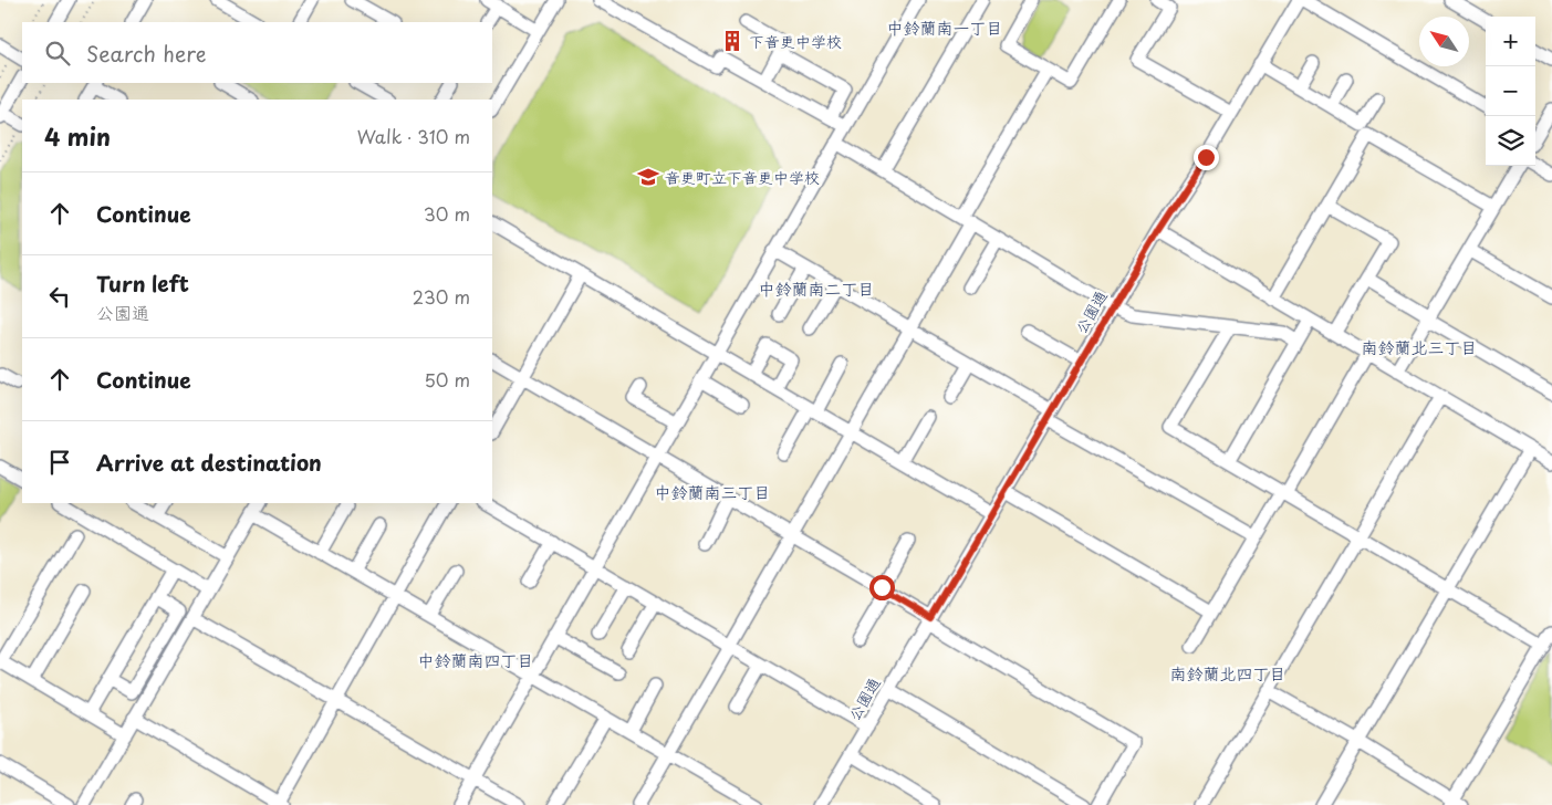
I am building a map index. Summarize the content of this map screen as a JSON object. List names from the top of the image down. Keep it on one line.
{"streets":{"street":["公園通"]},"districts":["中鈴蘭南一丁目","中鈴蘭南二丁目","南鈴蘭北三丁目","中鈴蘭南三丁目","中鈴蘭南四丁目","南鈴蘭北四丁目"],"places":{"building":["下音更中学校"],"school or university":["音更町立下音更中学校"]},"north":"top left","page":{"map_buttons":["+","−"],"search":"Search here","heading":["4 min","Walk · 310 m"],"list":[["Continue","30 m"],["Turn left","公園通","230 m"],["Continue","50 m"],"Arrive at destination"]}}
